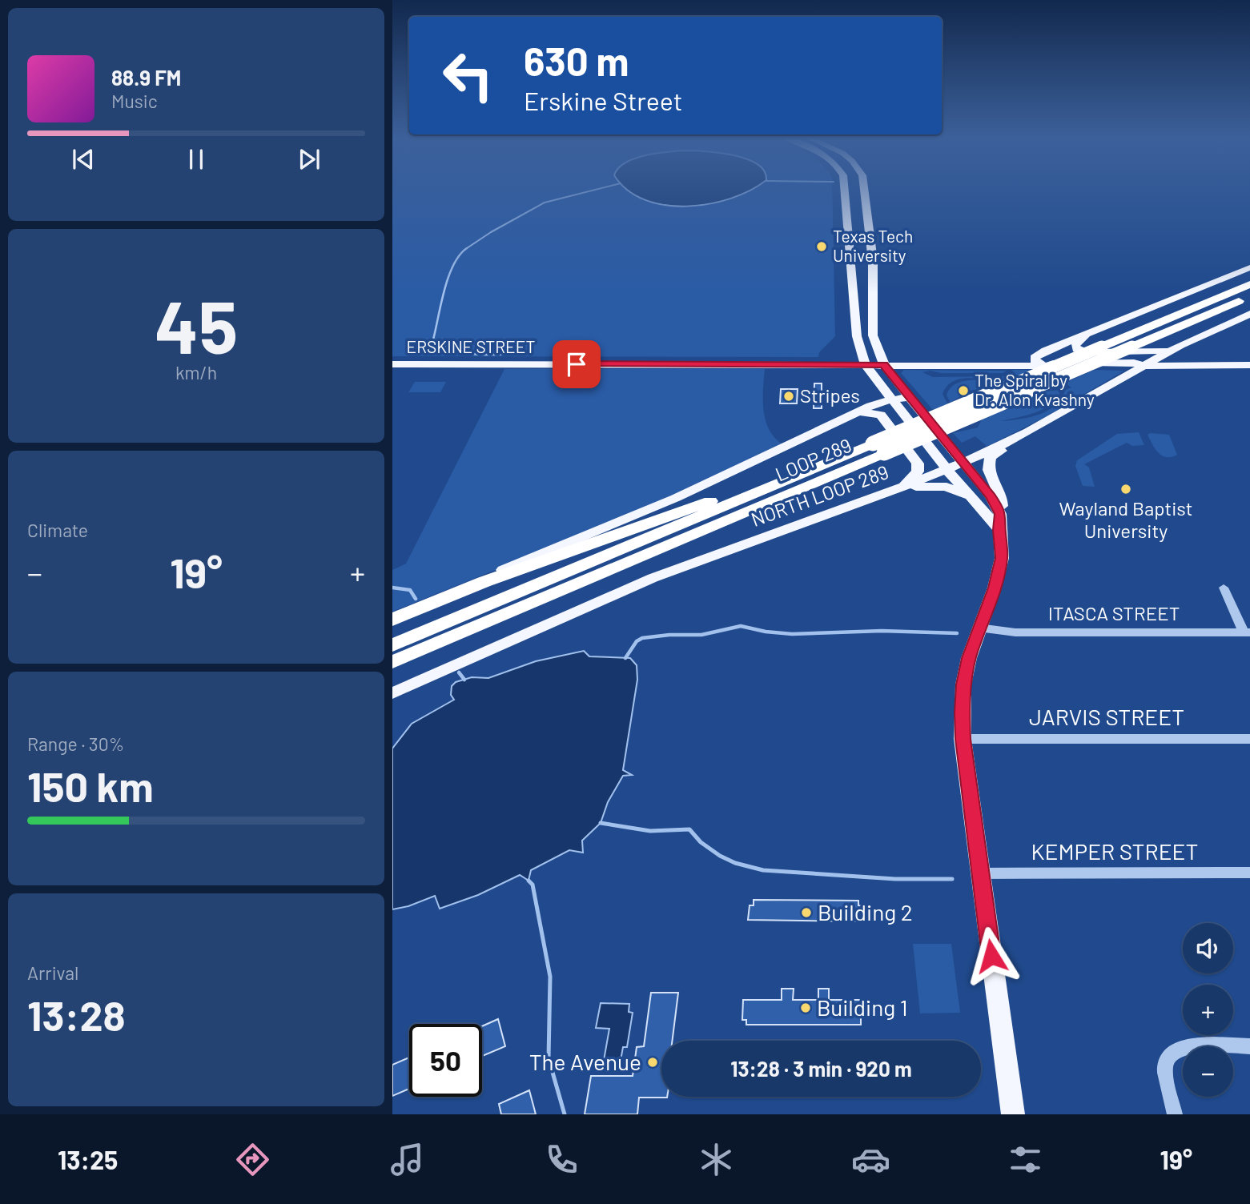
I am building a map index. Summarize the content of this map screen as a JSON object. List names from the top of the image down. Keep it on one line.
{"streets":{"highway":["LOOP 289"],"main road":["ERSKINE STREET","NORTH LOOP 289"],"street":["ITASCA STREET","JARVIS STREET","KEMPER STREET"]},"crossings":[["ERSKINE STREET","NORTH LOOP 289"]],"places":["Texas Tech University","The Spiral by Dr. Alon Kvashny","Stripes","Wayland Baptist University","Building 2","Building 1","The Avenue"],"page":{"turn":["630 m","Erskine Street"],"song":["88.9 FM","Music"],"tile":[["45","km/h"],"Climate",["Range · 30%","150 km"],["Arrival","13:28"]],"heat":["−","19°","+"],"map_buttons":["+","−"],"limit":"50","trip":"13:28 · 3 min · 920 m","tabs":["13:25","19°"]}}
